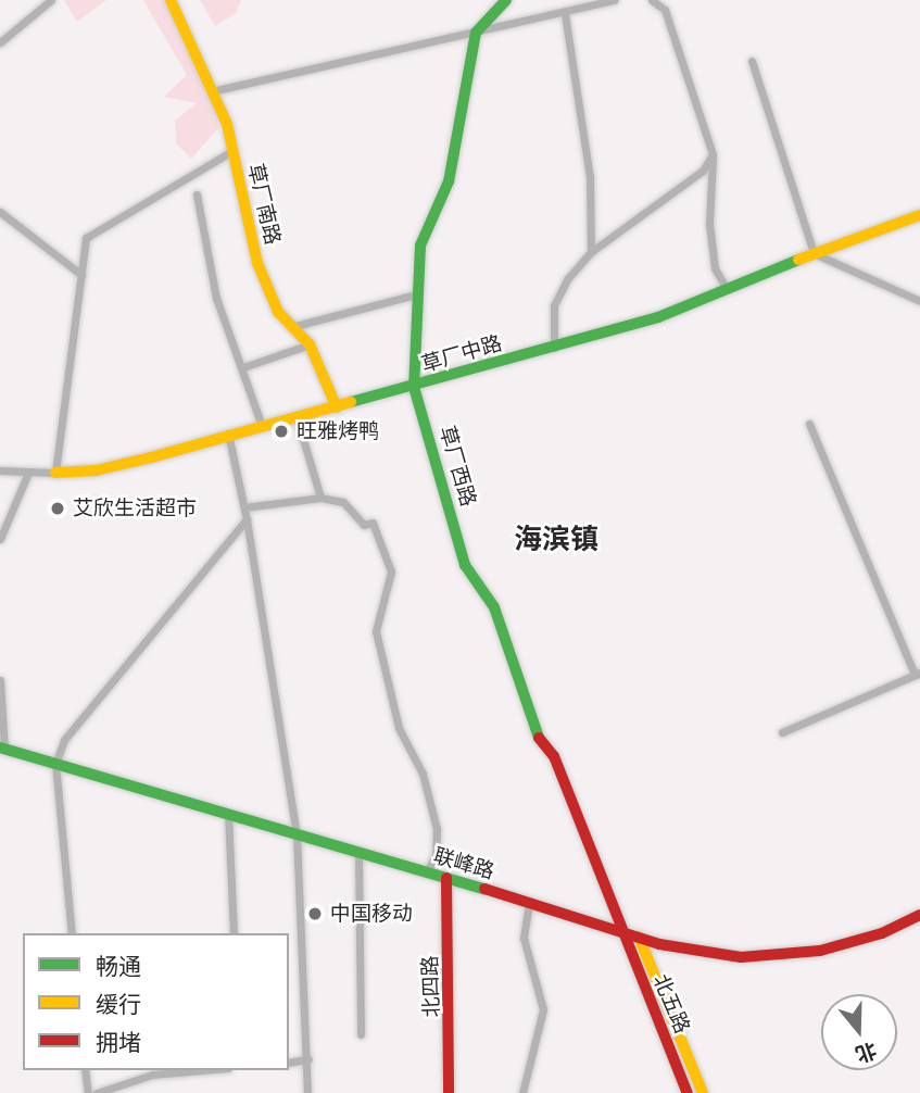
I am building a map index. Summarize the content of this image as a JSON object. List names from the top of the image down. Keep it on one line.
{"streets":{"main road":["草厂南路","草厂中路","草厂西路","联峰路","北四路","北五路"]},"crossings":[["草厂南路","草厂中路"],["草厂中路","草厂西路"],["草厂西路","联峰路"],["草厂西路","北五路"],["联峰路","北四路"],["联峰路","北五路"]],"districts":["海滨镇"],"places":["旺雅烤鸭","艾欣生活超市","中国移动"],"legend":["畅通","缓行","拥堵"],"north":"bottom"}
